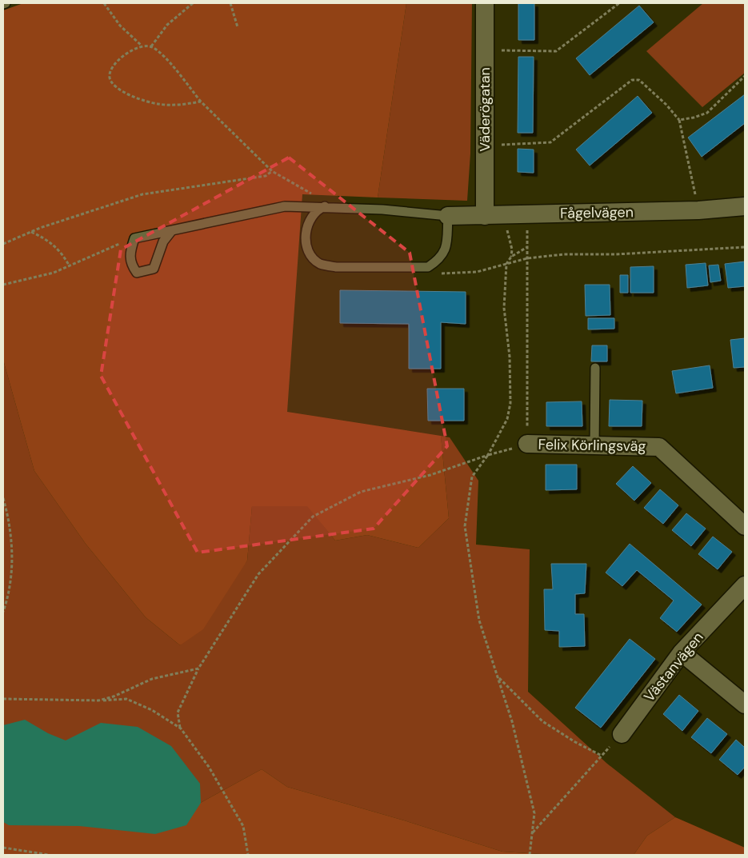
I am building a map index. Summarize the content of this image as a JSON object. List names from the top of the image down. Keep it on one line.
{"streets":{"street":["Väderögatan","Fågelvägen","Felix Körlingsväg","Västanvägen"]},"crossings":[["Väderögatan","Fågelvägen"]]}
